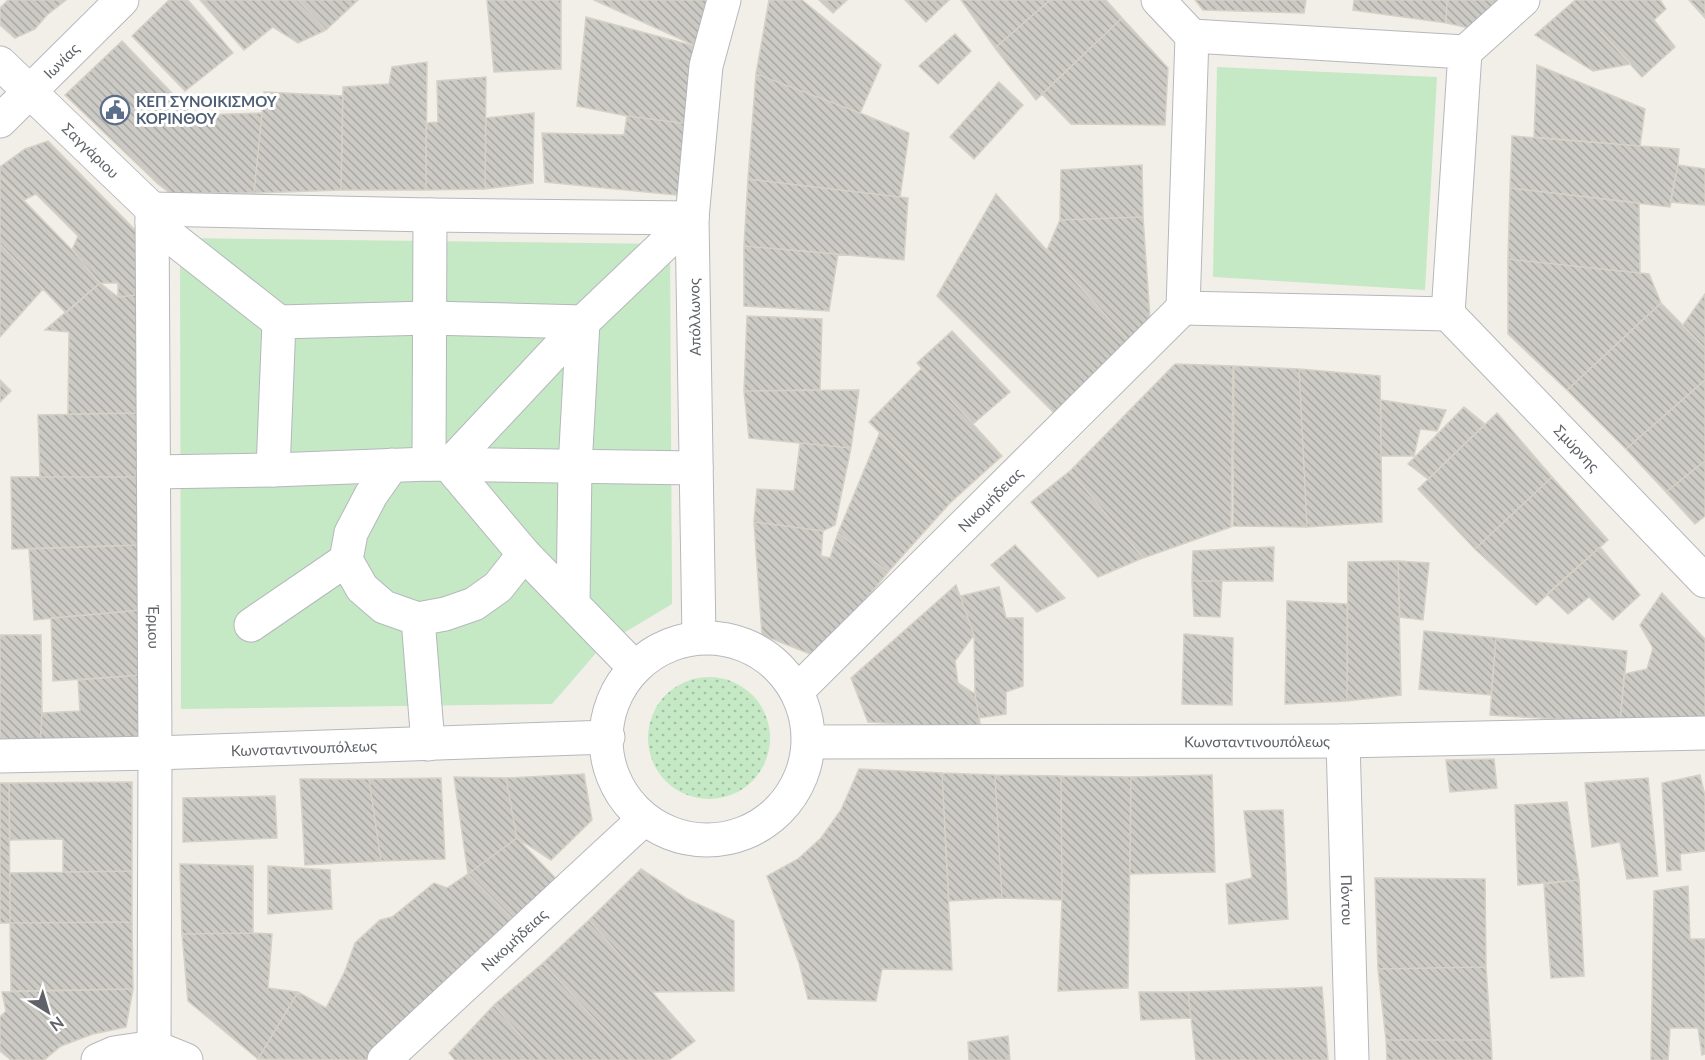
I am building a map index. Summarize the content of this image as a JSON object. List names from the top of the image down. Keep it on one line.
{"streets":{"street":["Ιωνίας","Σαγγάριου","Απόλλωνος","Σμύρνης","Νικομήδειας","Έρμου","Κωνσταντινουπόλεως","Πόντου"]},"crossings":[["Ιωνίας","Σαγγάριου"],["Σαγγάριου","Έρμου"],["Απόλλωνος","Νικομήδειας"],["Απόλλωνος","Κωνσταντινουπόλεως"],["Νικομήδειας","Κωνσταντινουπόλεως"],["Έρμου","Κωνσταντινουπόλεως"],["Κωνσταντινουπόλεως","Πόντου"]],"places":{"public building":["ΚΕΠ ΣΥΝΟΙΚΙΣΜΟΥ ΚΟΡΙΝΘΟΥ"]},"north":"bottom right"}
